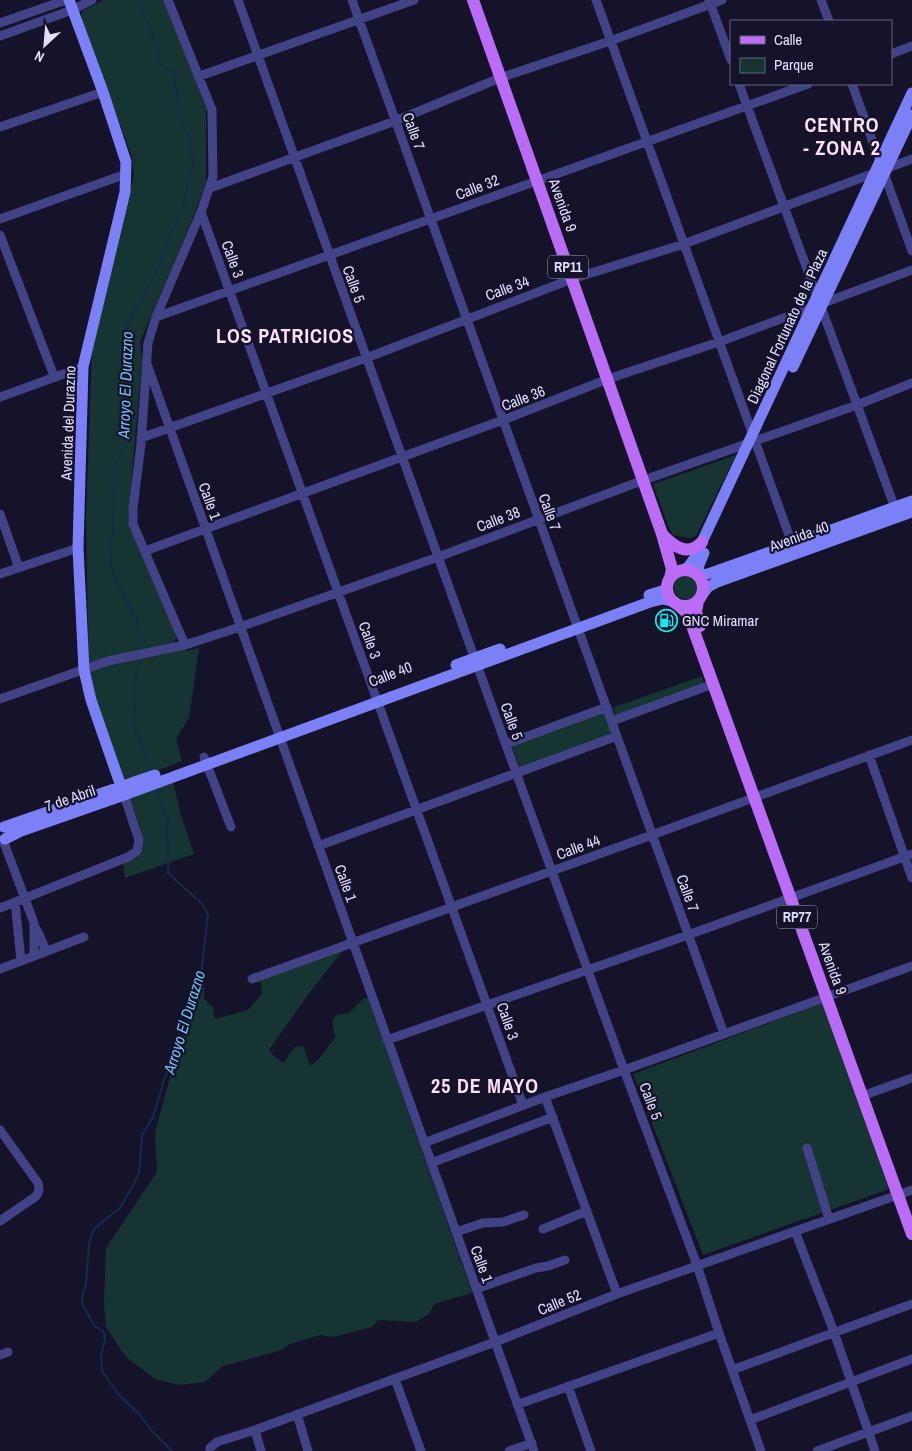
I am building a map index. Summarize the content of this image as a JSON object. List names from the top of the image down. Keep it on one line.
{"streets":{"main road":["Avenida 9","RP11","Diagonal Fortunato de la Plaza","Avenida del Durazno","Avenida 40","Calle 40","7 de Abril","RP77"],"street":["Calle 7","Calle 32","Calle 3","Calle 5","Calle 34","Calle 36","Calle 1","Calle 38","Calle 44","Calle 52"]},"crossings":[["Calle 7","Calle 32"],["Calle 7","Calle 34"],["Calle 7","Calle 36"],["Calle 7","Calle 38"],["Calle 7","Calle 40"],["Calle 7","Calle 44"],["Calle 32","Avenida 9"],["Calle 32","Calle 3"],["Calle 32","Calle 5"],["Calle 32","Calle 1"],["Avenida 9","RP11"],["Avenida 9","Calle 34"],["Avenida 9","Diagonal Fortunato de la Plaza"],["Avenida 9","Calle 36"],["Avenida 9","Calle 38"],["Avenida 9","Avenida 40"],["Avenida 9","Calle 40"],["Avenida 9","Calle 44"],["Avenida 9","Calle 52"],["Calle 3","Calle 34"],["Calle 3","Calle 36"],["Calle 3","Calle 1"],["Calle 3","Calle 38"],["Calle 3","Calle 40"],["Calle 3","Calle 44"],["RP11","Diagonal Fortunato de la Plaza"],["RP11","Avenida 40"],["RP11","Calle 40"],["Calle 5","Calle 34"],["Calle 5","Calle 36"],["Calle 5","Calle 38"],["Calle 5","Calle 40"],["Calle 5","Calle 44"],["Calle 5","Calle 52"],["Calle 34","Diagonal Fortunato de la Plaza"],["Calle 34","Calle 1"],["Diagonal Fortunato de la Plaza","Calle 36"],["Diagonal Fortunato de la Plaza","Calle 38"],["Diagonal Fortunato de la Plaza","Avenida 40"],["Diagonal Fortunato de la Plaza","Calle 40"],["Calle 36","Calle 1"],["Avenida del Durazno","Calle 38"],["Avenida del Durazno","7 de Abril"],["Calle 1","Calle 38"],["Calle 1","Calle 40"],["Calle 1","Calle 44"],["Calle 1","Calle 52"],["Avenida 40","Calle 40"],["Calle 40","7 de Abril"]],"districts":["CENTRO - ZONA 2","LOS PATRICIOS","25 DE MAYO"],"water":["Arroyo El Durazno"],"places":{"fuel station":["GNC Miramar"]},"legend":["Calle","Parque"],"north":"bottom left"}
